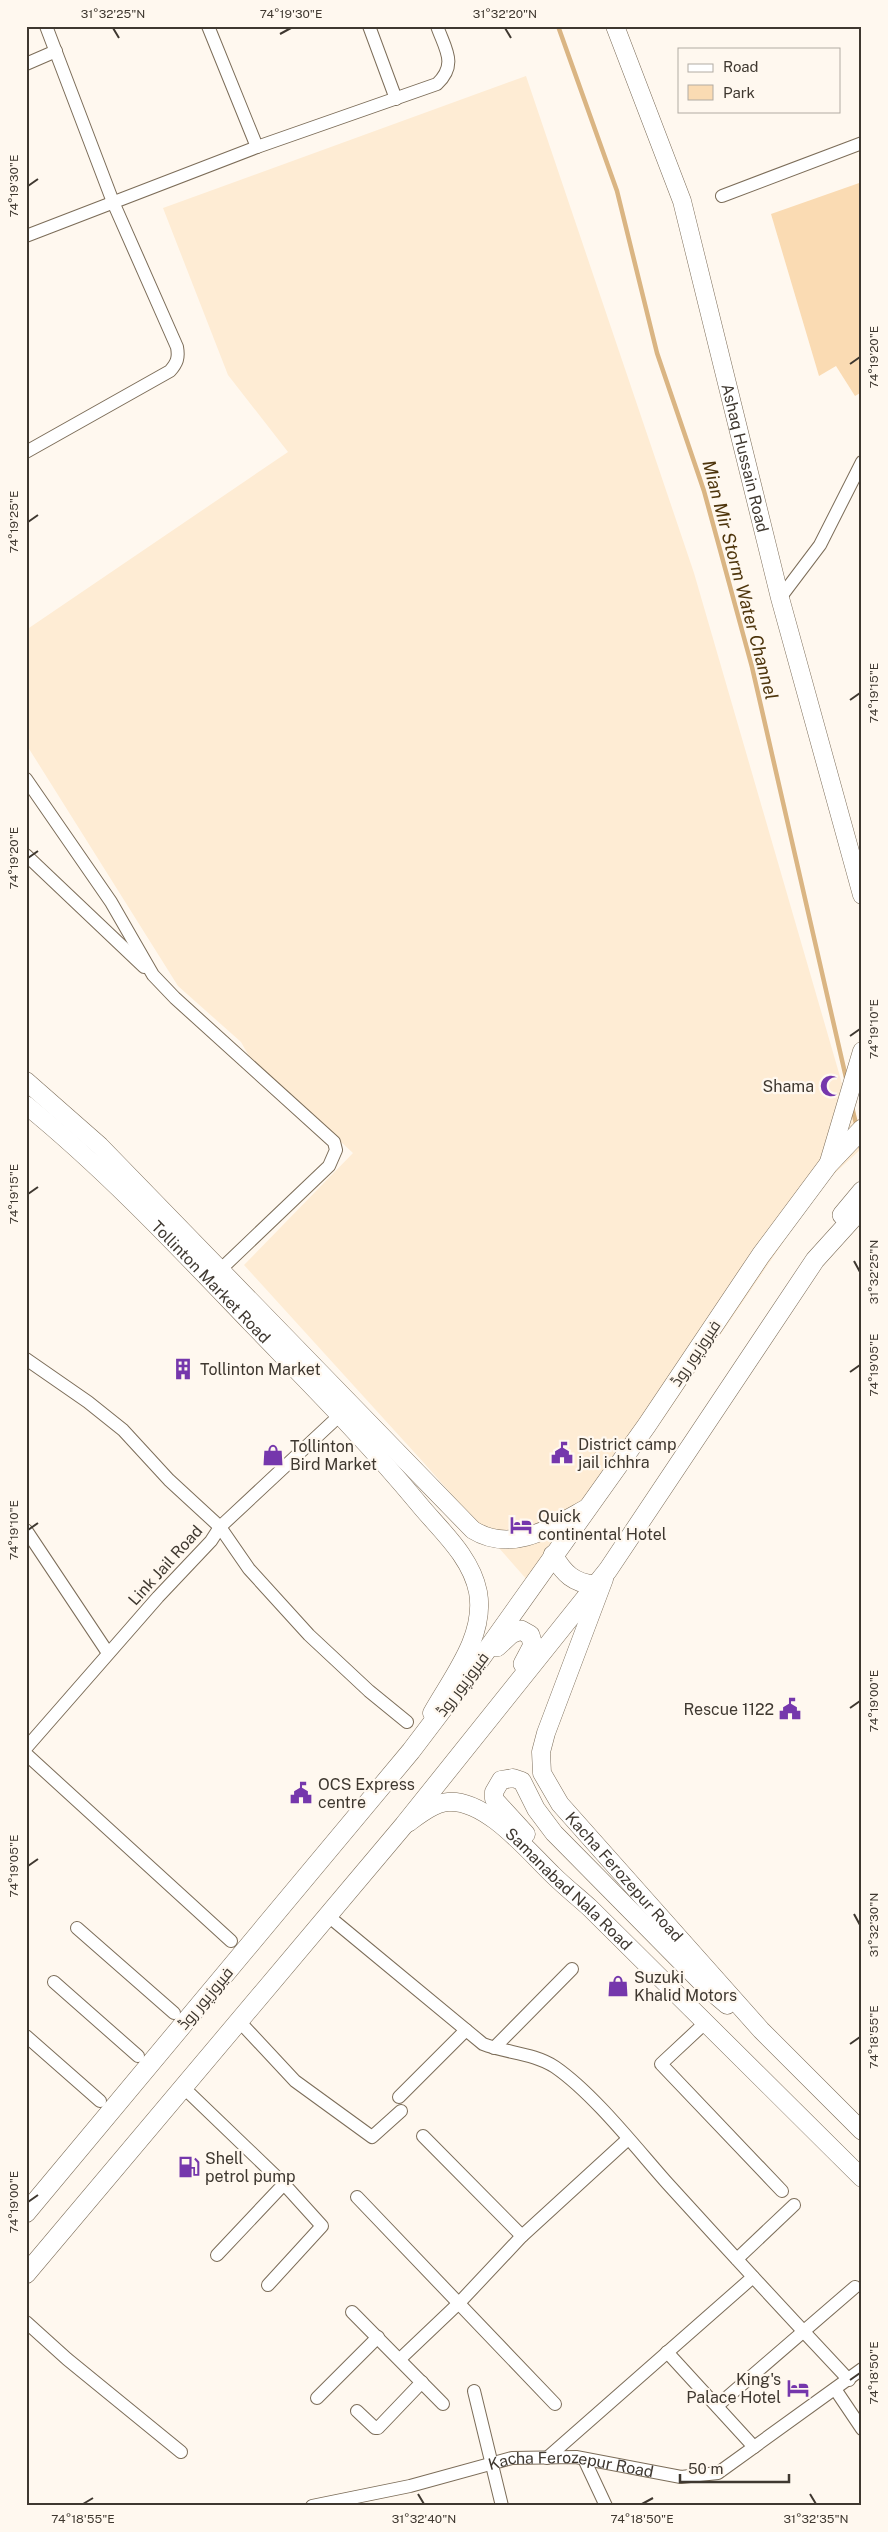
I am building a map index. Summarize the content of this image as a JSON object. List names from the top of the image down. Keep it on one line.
{"streets":{"main road":["Ashaq Hussain Road","Tollinton Market Road","فیروزپور روڈ","Kacha Ferozepur Road","Samanabad Nala Road"],"street":["Link Jail Road"]},"crossings":[["Tollinton Market Road","فیروزپور روڈ"],["Tollinton Market Road","Link Jail Road"]],"water":["Mian Mir Storm Water Channel"],"places":{"mosque":["Shama"],"building":["Tollinton Market"],"public building":["District camp jail ichhra","Rescue 1122","OCS Express centre"],"shop":["Tollinton Bird Market","Suzuki Khalid Motors"],"hotel":["Quick continental Hotel","King's Palace Hotel"],"fuel station":["Shell petrol pump"]},"legend":["Road","Park"],"scale_bar":"50 m","coordinates":["31°32'25\"N","74°19'30\"E","31°32'20\"N","74°19'20\"E","74°19'25\"E","74°19'15\"E","74°19'10\"E","74°19'05\"E","74°19'00\"E","31°32'30\"N","74°18'55\"E","74°18'50\"E","31°32'40\"N","31°32'35\"N"]}
